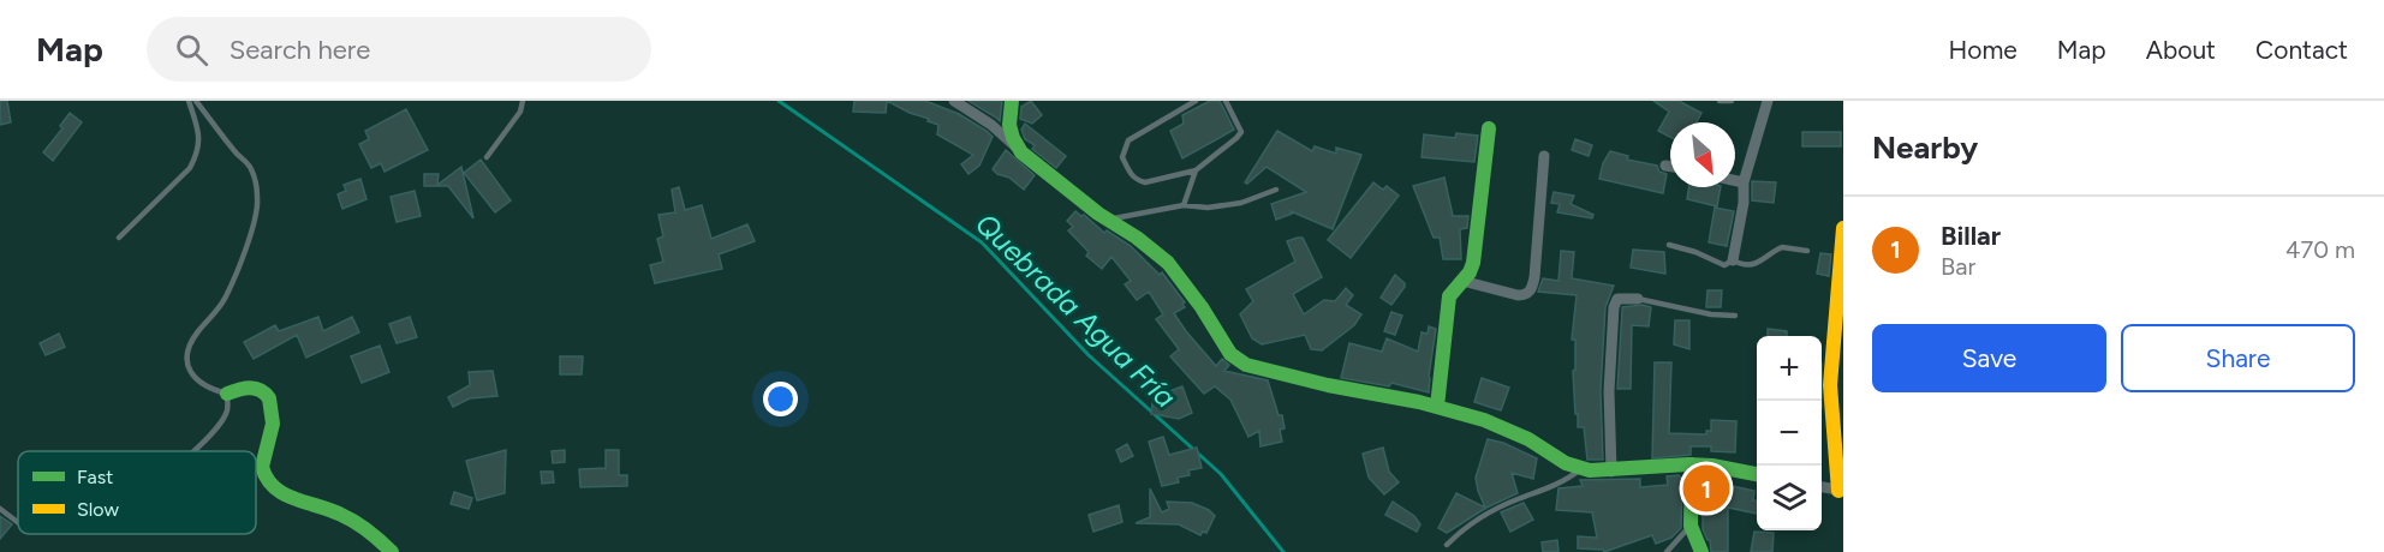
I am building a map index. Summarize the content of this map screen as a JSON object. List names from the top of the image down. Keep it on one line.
{"water":["Quebrada Agua Fría"],"legend":["Fast","Slow"],"north":"bottom right","page":{"header":"Map","search":"Search here","nav":["Home","Map","About","Contact"],"heading":"Nearby","list":[{"mark":"1","name":"Billar","note":"Bar","value":"470 m"}],"buttons":["Save","Share"],"map_buttons":["+","−"],"pins":"1"}}
